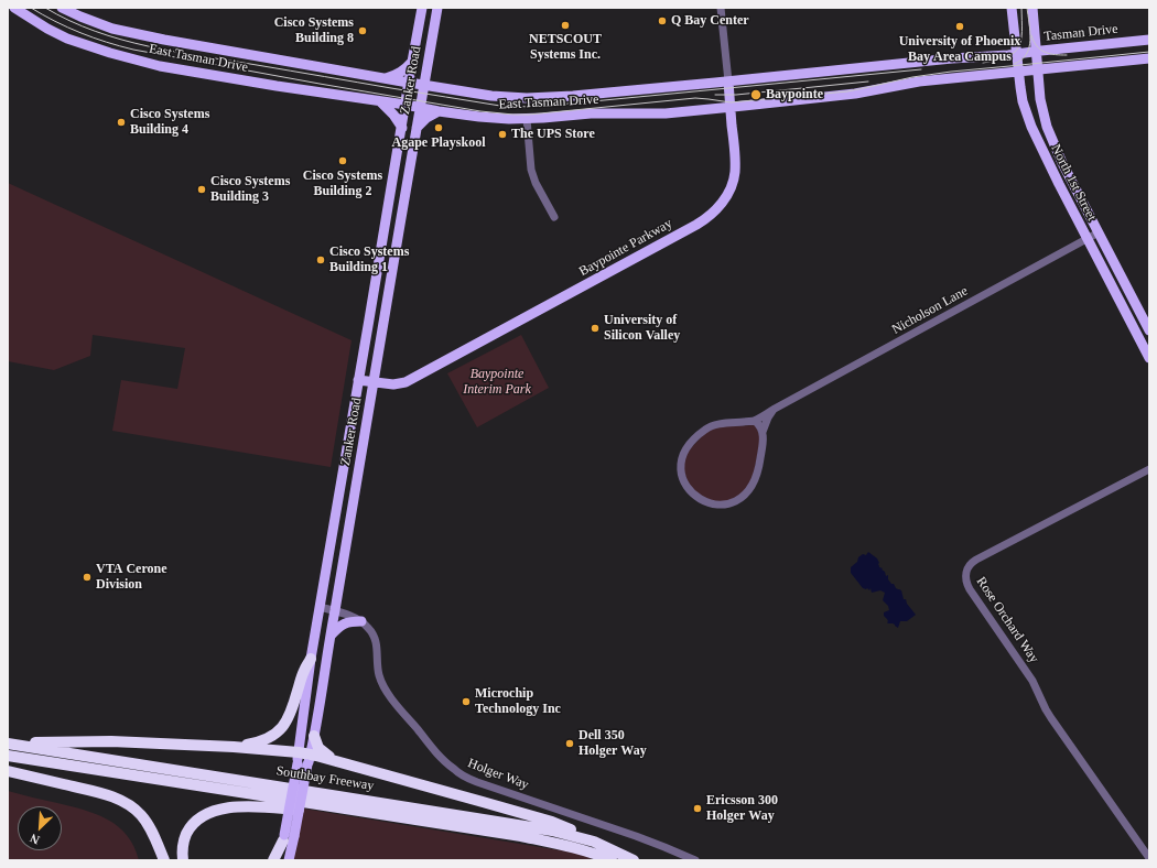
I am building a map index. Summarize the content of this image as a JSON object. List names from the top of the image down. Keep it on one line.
{"streets":{"highway":["Southbay Freeway"],"main road":["Tasman Drive","East Tasman Drive","Zanker Road","North 1st Street","Baypointe Parkway"],"street":["Nicholson Lane","Rose Orchard Way","Holger Way"]},"crossings":[["Tasman Drive","East Tasman Drive"],["Tasman Drive","North 1st Street"],["East Tasman Drive","Zanker Road"],["East Tasman Drive","North 1st Street"],["East Tasman Drive","Baypointe Parkway"],["Zanker Road","Baypointe Parkway"],["Zanker Road","Holger Way"],["North 1st Street","Nicholson Lane"]],"parks":["Baypointe Interim Park"],"places":["Q Bay Center","NETSCOUT Systems Inc.","University of Phoenix Bay Area Campus","Cisco Systems Building 8","Baypointe","Cisco Systems Building 4","Agape Playskool","The UPS Store","Cisco Systems Building 2","Cisco Systems Building 3","Cisco Systems Building 1","University of Silicon Valley","VTA Cerone Division","Microchip Technology Inc","Dell 350 Holger Way","Ericsson 300 Holger Way"],"north":"bottom left"}
